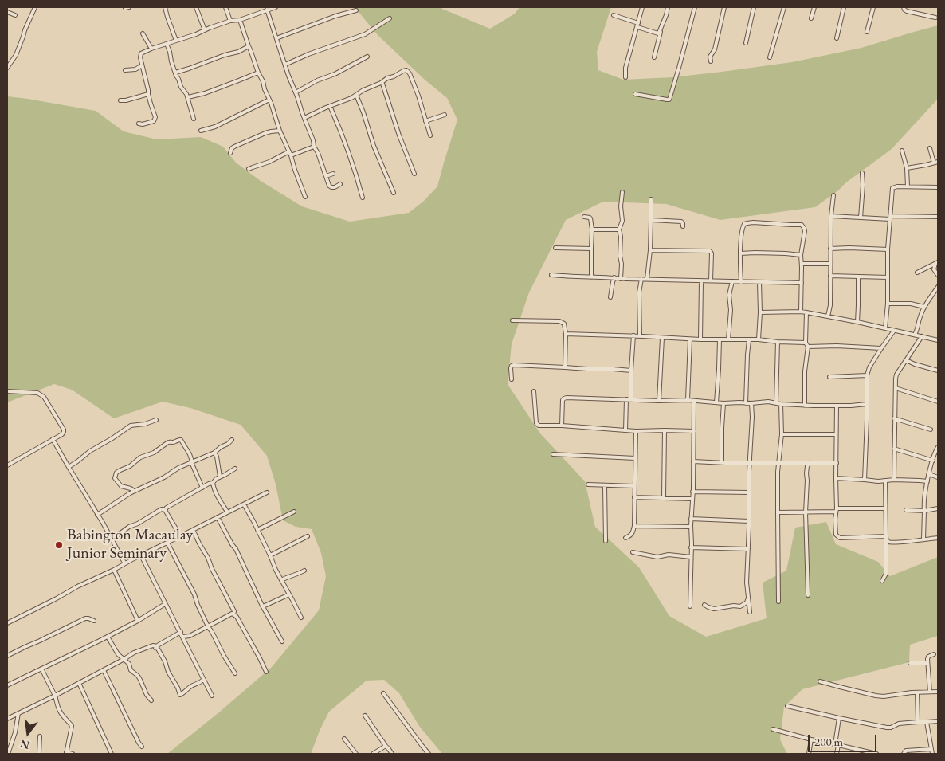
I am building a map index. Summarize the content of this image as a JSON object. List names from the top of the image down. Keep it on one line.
{"places":["Babington Macaulay Junior Seminary"],"scale_bar":"200 m","north":"bottom"}
